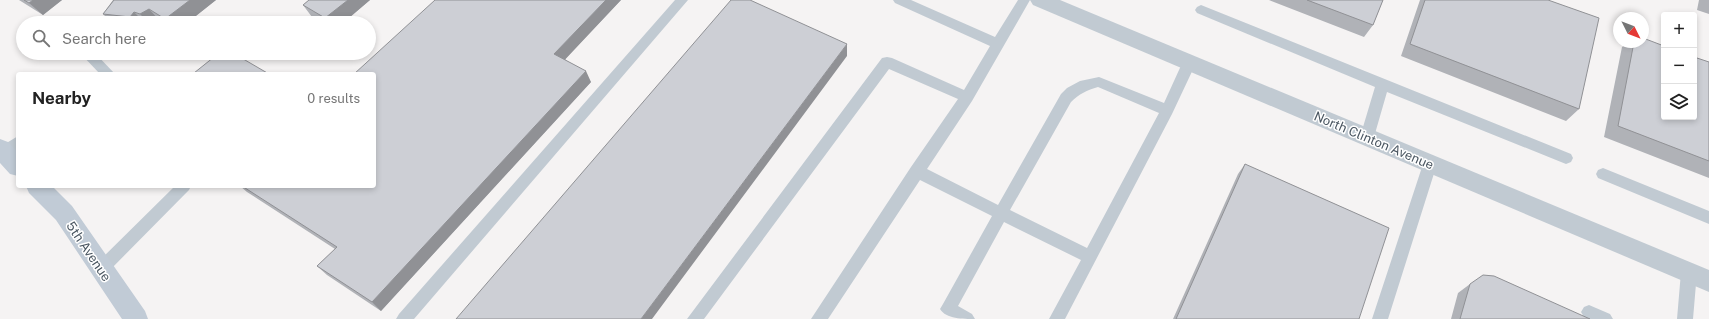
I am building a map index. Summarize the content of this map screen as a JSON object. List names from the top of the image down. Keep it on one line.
{"streets":{"main road":["5th Avenue"],"street":["North Clinton Avenue"]},"north":"bottom right","page":{"map_buttons":["+","−"],"search":"Search here","heading":["Nearby","0 results"]}}
